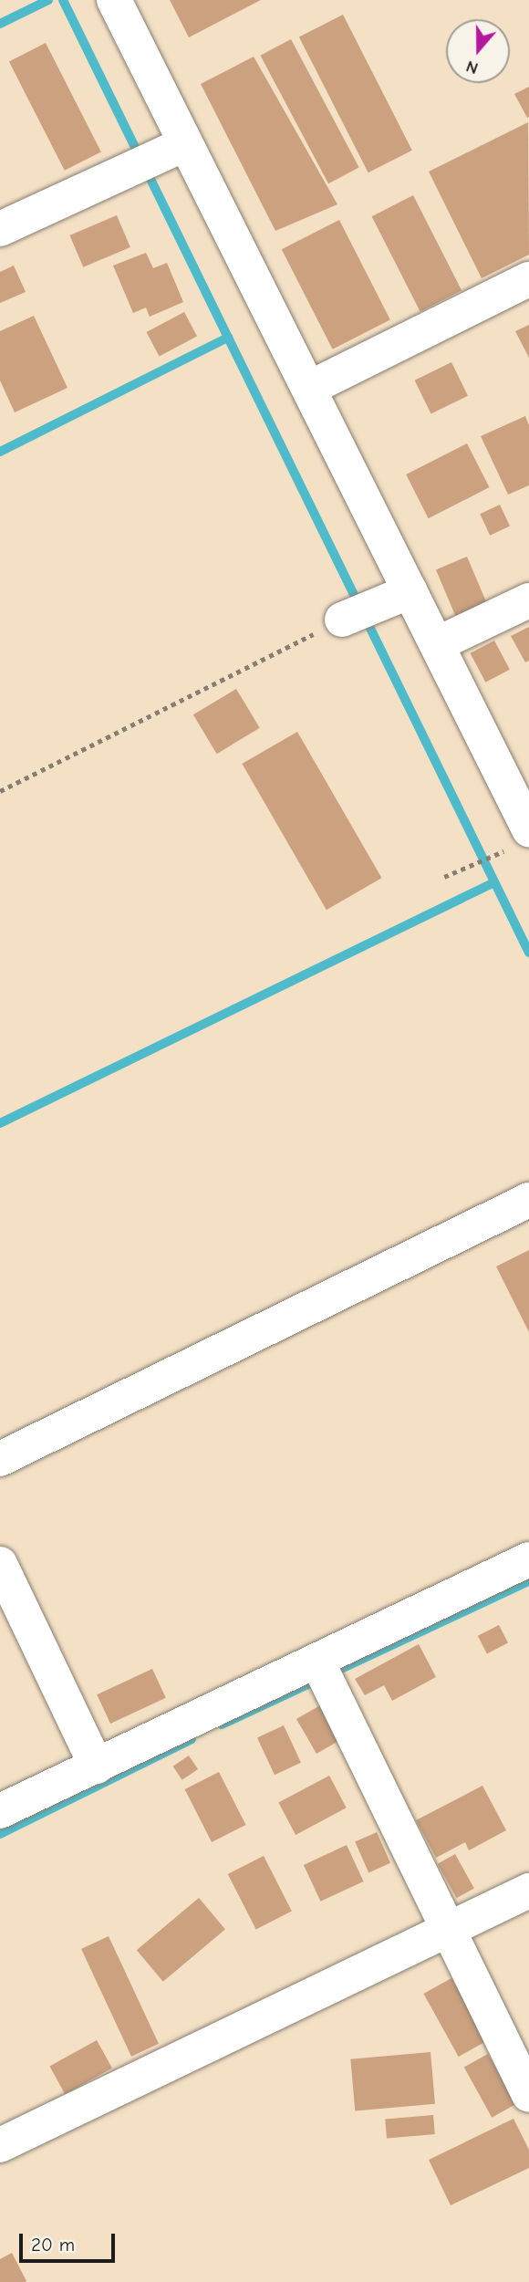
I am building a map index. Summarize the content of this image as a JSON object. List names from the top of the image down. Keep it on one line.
{"scale_bar":"20 m","north":"bottom"}
